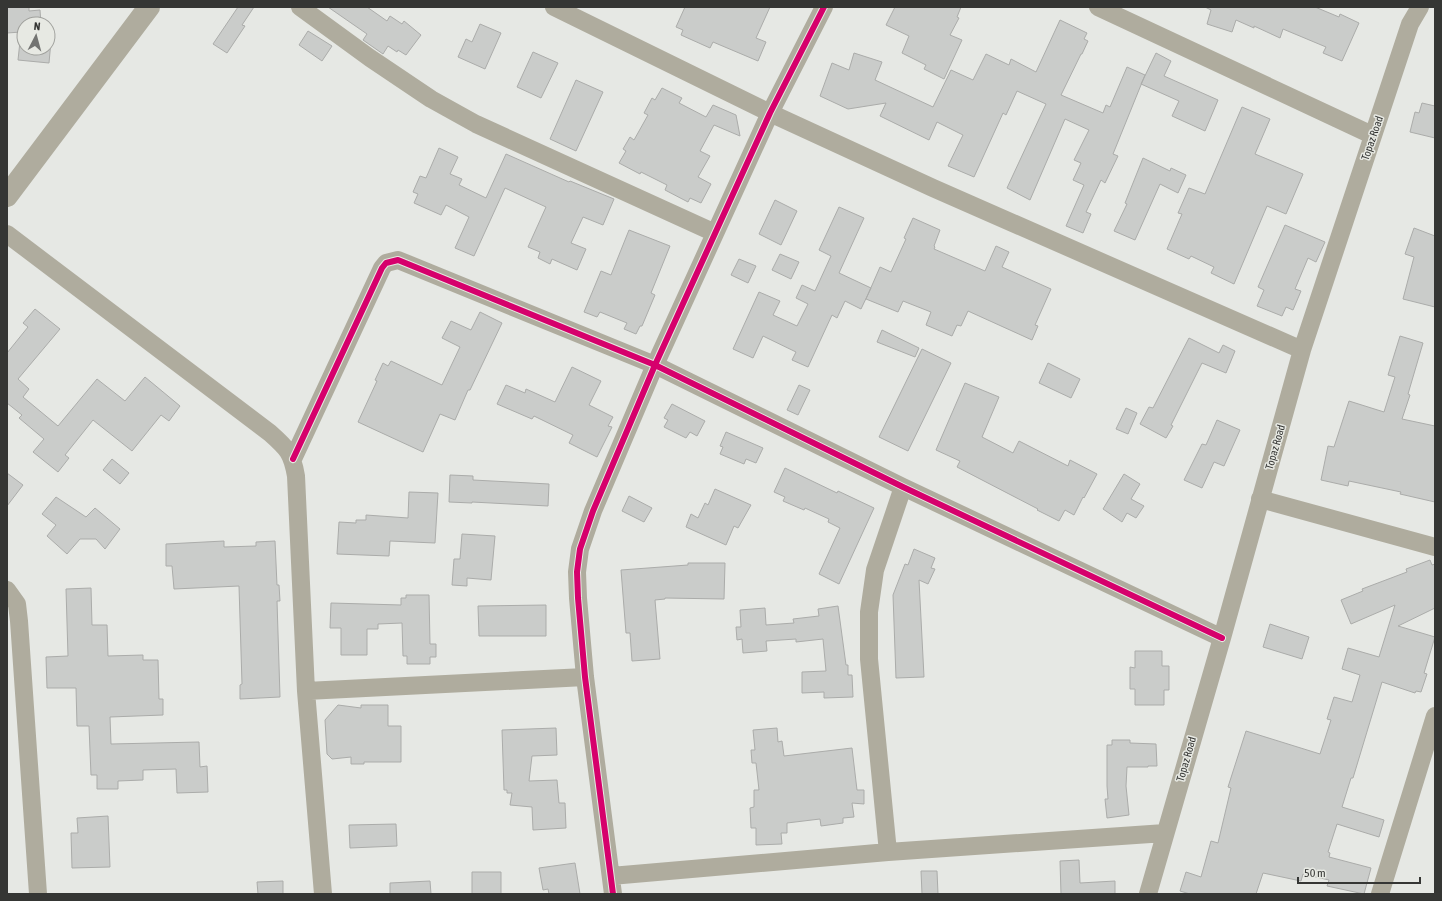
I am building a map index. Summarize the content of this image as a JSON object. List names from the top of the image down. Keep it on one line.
{"streets":{"street":["Topaz Road"]},"scale_bar":"50 m","north":"top"}
